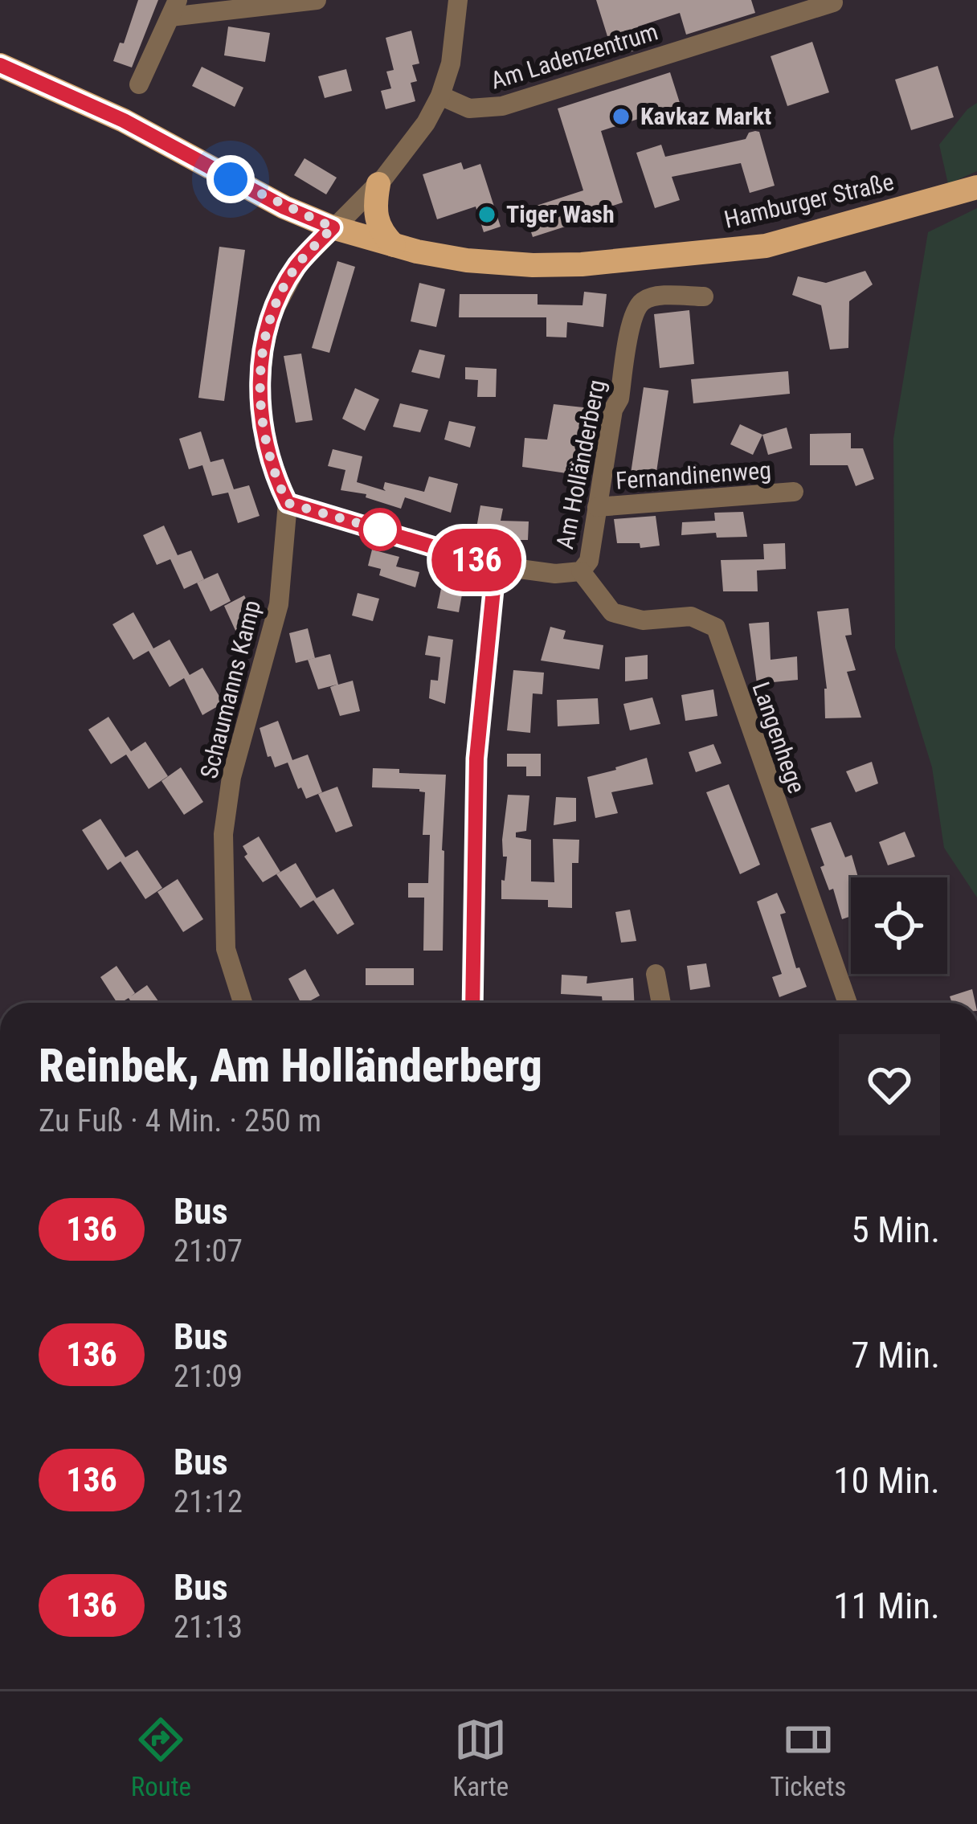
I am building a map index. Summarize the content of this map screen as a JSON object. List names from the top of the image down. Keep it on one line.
{"streets":{"main road":["Hamburger Straße"],"street":["Am Ladenzentrum","Am Holländerberg","Fernandinenweg","Schaumanns Kamp","Langenhege"]},"crossings":[["Am Ladenzentrum","Schaumanns Kamp"],["Hamburger Straße","Schaumanns Kamp"],["Am Holländerberg","Fernandinenweg"],["Am Holländerberg","Schaumanns Kamp"],["Am Holländerberg","Langenhege"]],"places":["Kavkaz Markt","Tiger Wash"],"lines":["bus line 136"],"page":{"on_map":"136","heading":["Reinbek, Am Holländerberg","Zu Fuß · 4 Min. · 250 m"],"list":[{"mark":"136","name":"Bus","note":"21:07","value":"5 Min."},{"mark":"136","name":"Bus","note":"21:09","value":"7 Min."},{"mark":"136","name":"Bus","note":"21:12","value":"10 Min."},{"mark":"136","name":"Bus","note":"21:13","value":"11 Min."}],"tabs":["Route","Karte","Tickets"]}}
